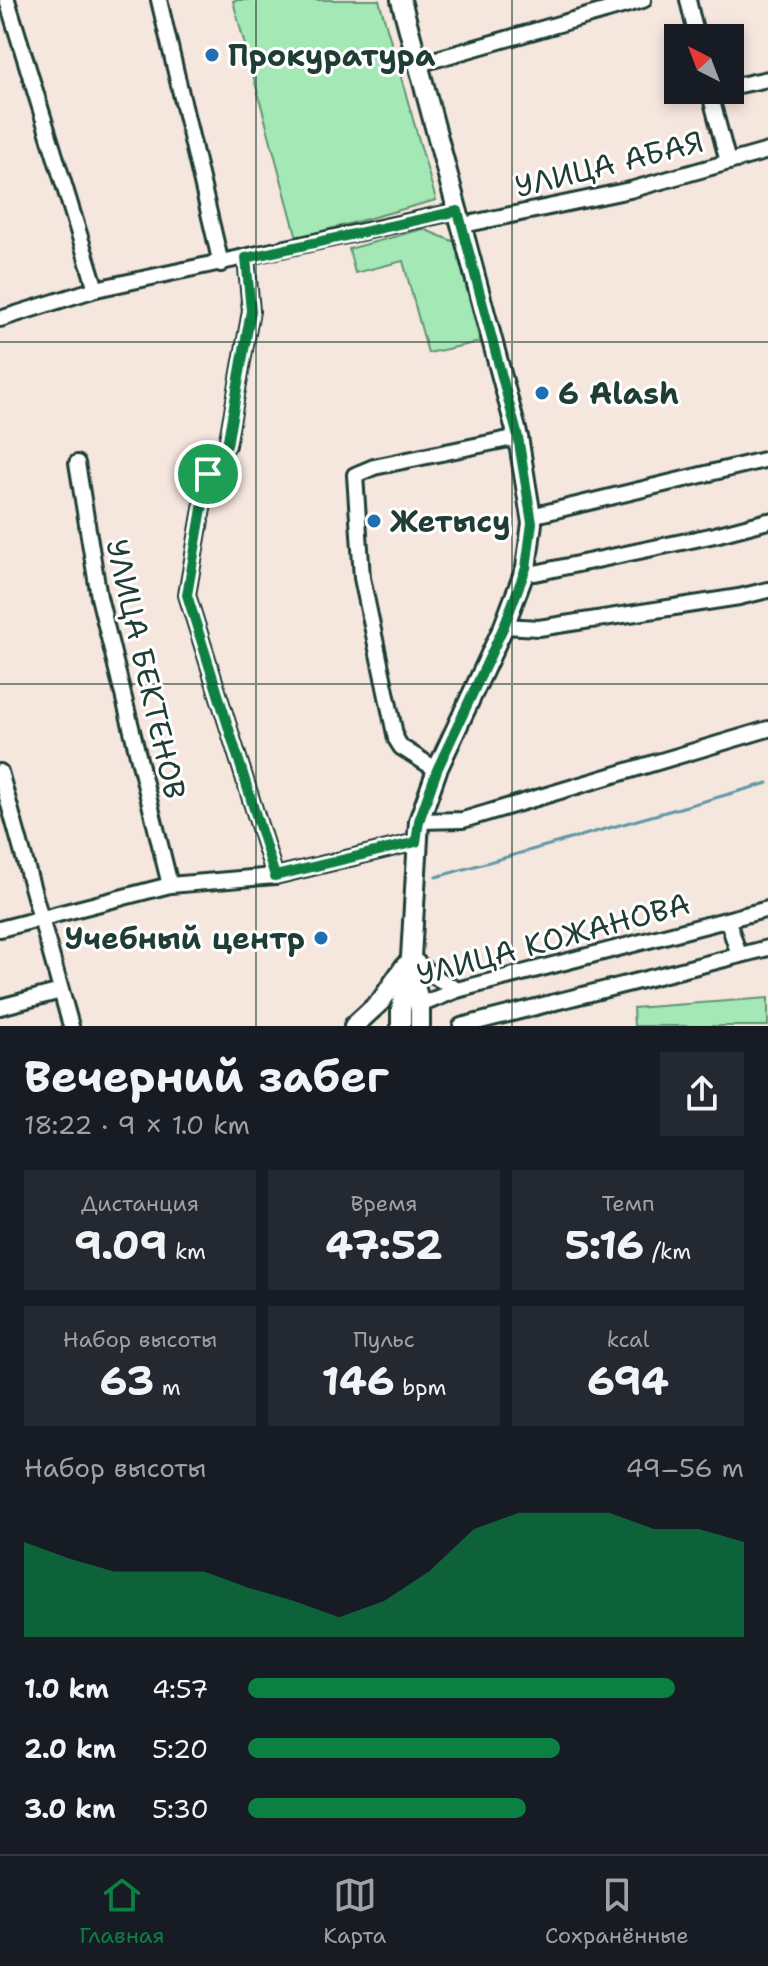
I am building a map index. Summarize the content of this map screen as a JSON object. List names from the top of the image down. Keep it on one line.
{"streets":{"main road":["УЛИЦА КОЖАНОВА"],"street":["УЛИЦА АБАЯ","УЛИЦА БЕКТЕНОВ"]},"places":["Прокуратура","6 Alash","Жетысу","Учебный центр"],"north":"top left","page":{"heading":["Вечерний забег","18:22 · 9 × 1.0 km"],"stats":[["Дистанция","9.09 km"],["Время","47:52"],["Темп","5:16 /km"],["Набор высоты","63 m"],["Пульс","146 bpm"],["kcal","694"]],"chart":["Набор высоты","49–56 m"],"list":[{"name":"1.0 km","note":"4:57"},{"name":"2.0 km","note":"5:20"},{"name":"3.0 km","note":"5:30"}],"tabs":["Главная","Карта","Сохранённые"]}}
